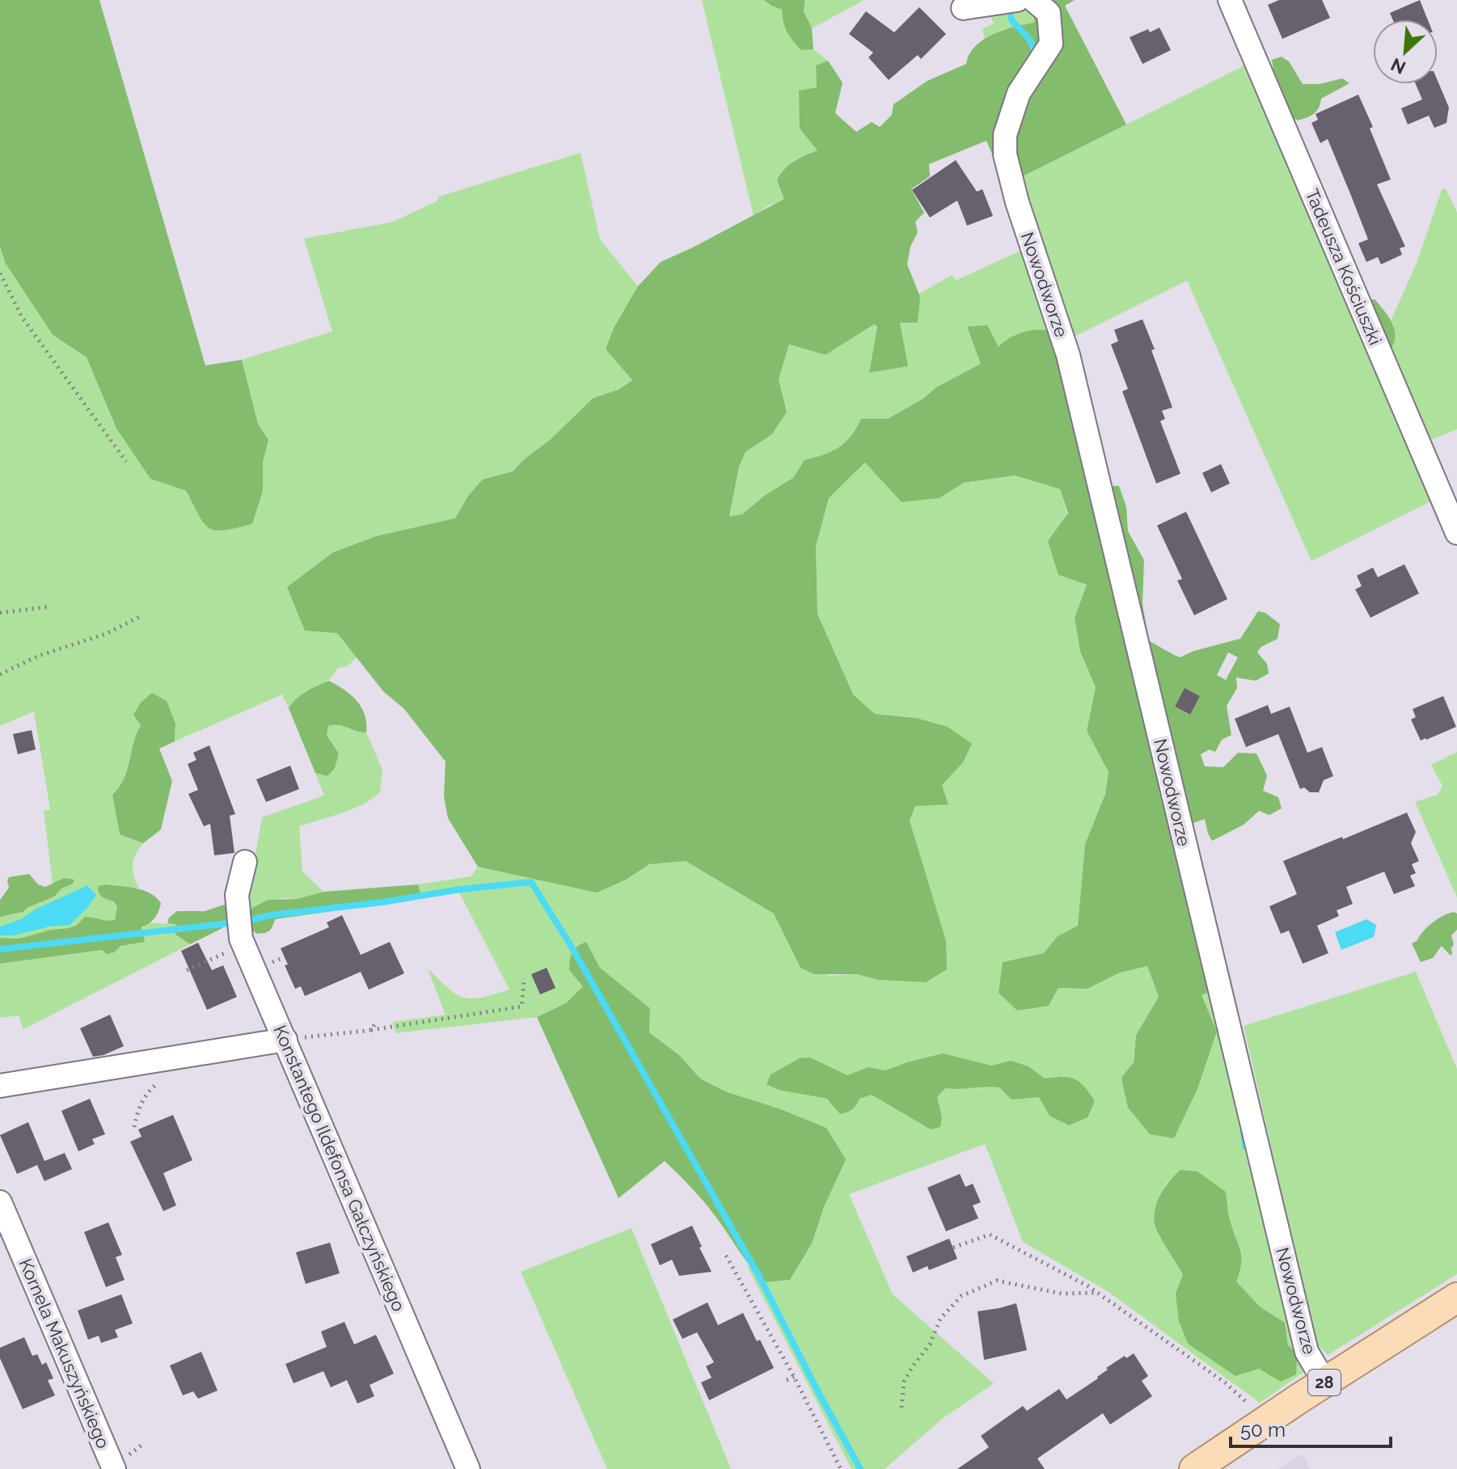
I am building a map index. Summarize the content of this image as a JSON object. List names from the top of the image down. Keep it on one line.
{"streets":{"main road":["28"],"street":["Tadeusza Kościuszki","Nowodworze","Konstantego Ildefonsa Gałczyńskiego","Kornela Makuszyńskiego"]},"crossings":[["Nowodworze","28"]],"scale_bar":"50 m","north":"bottom left"}
